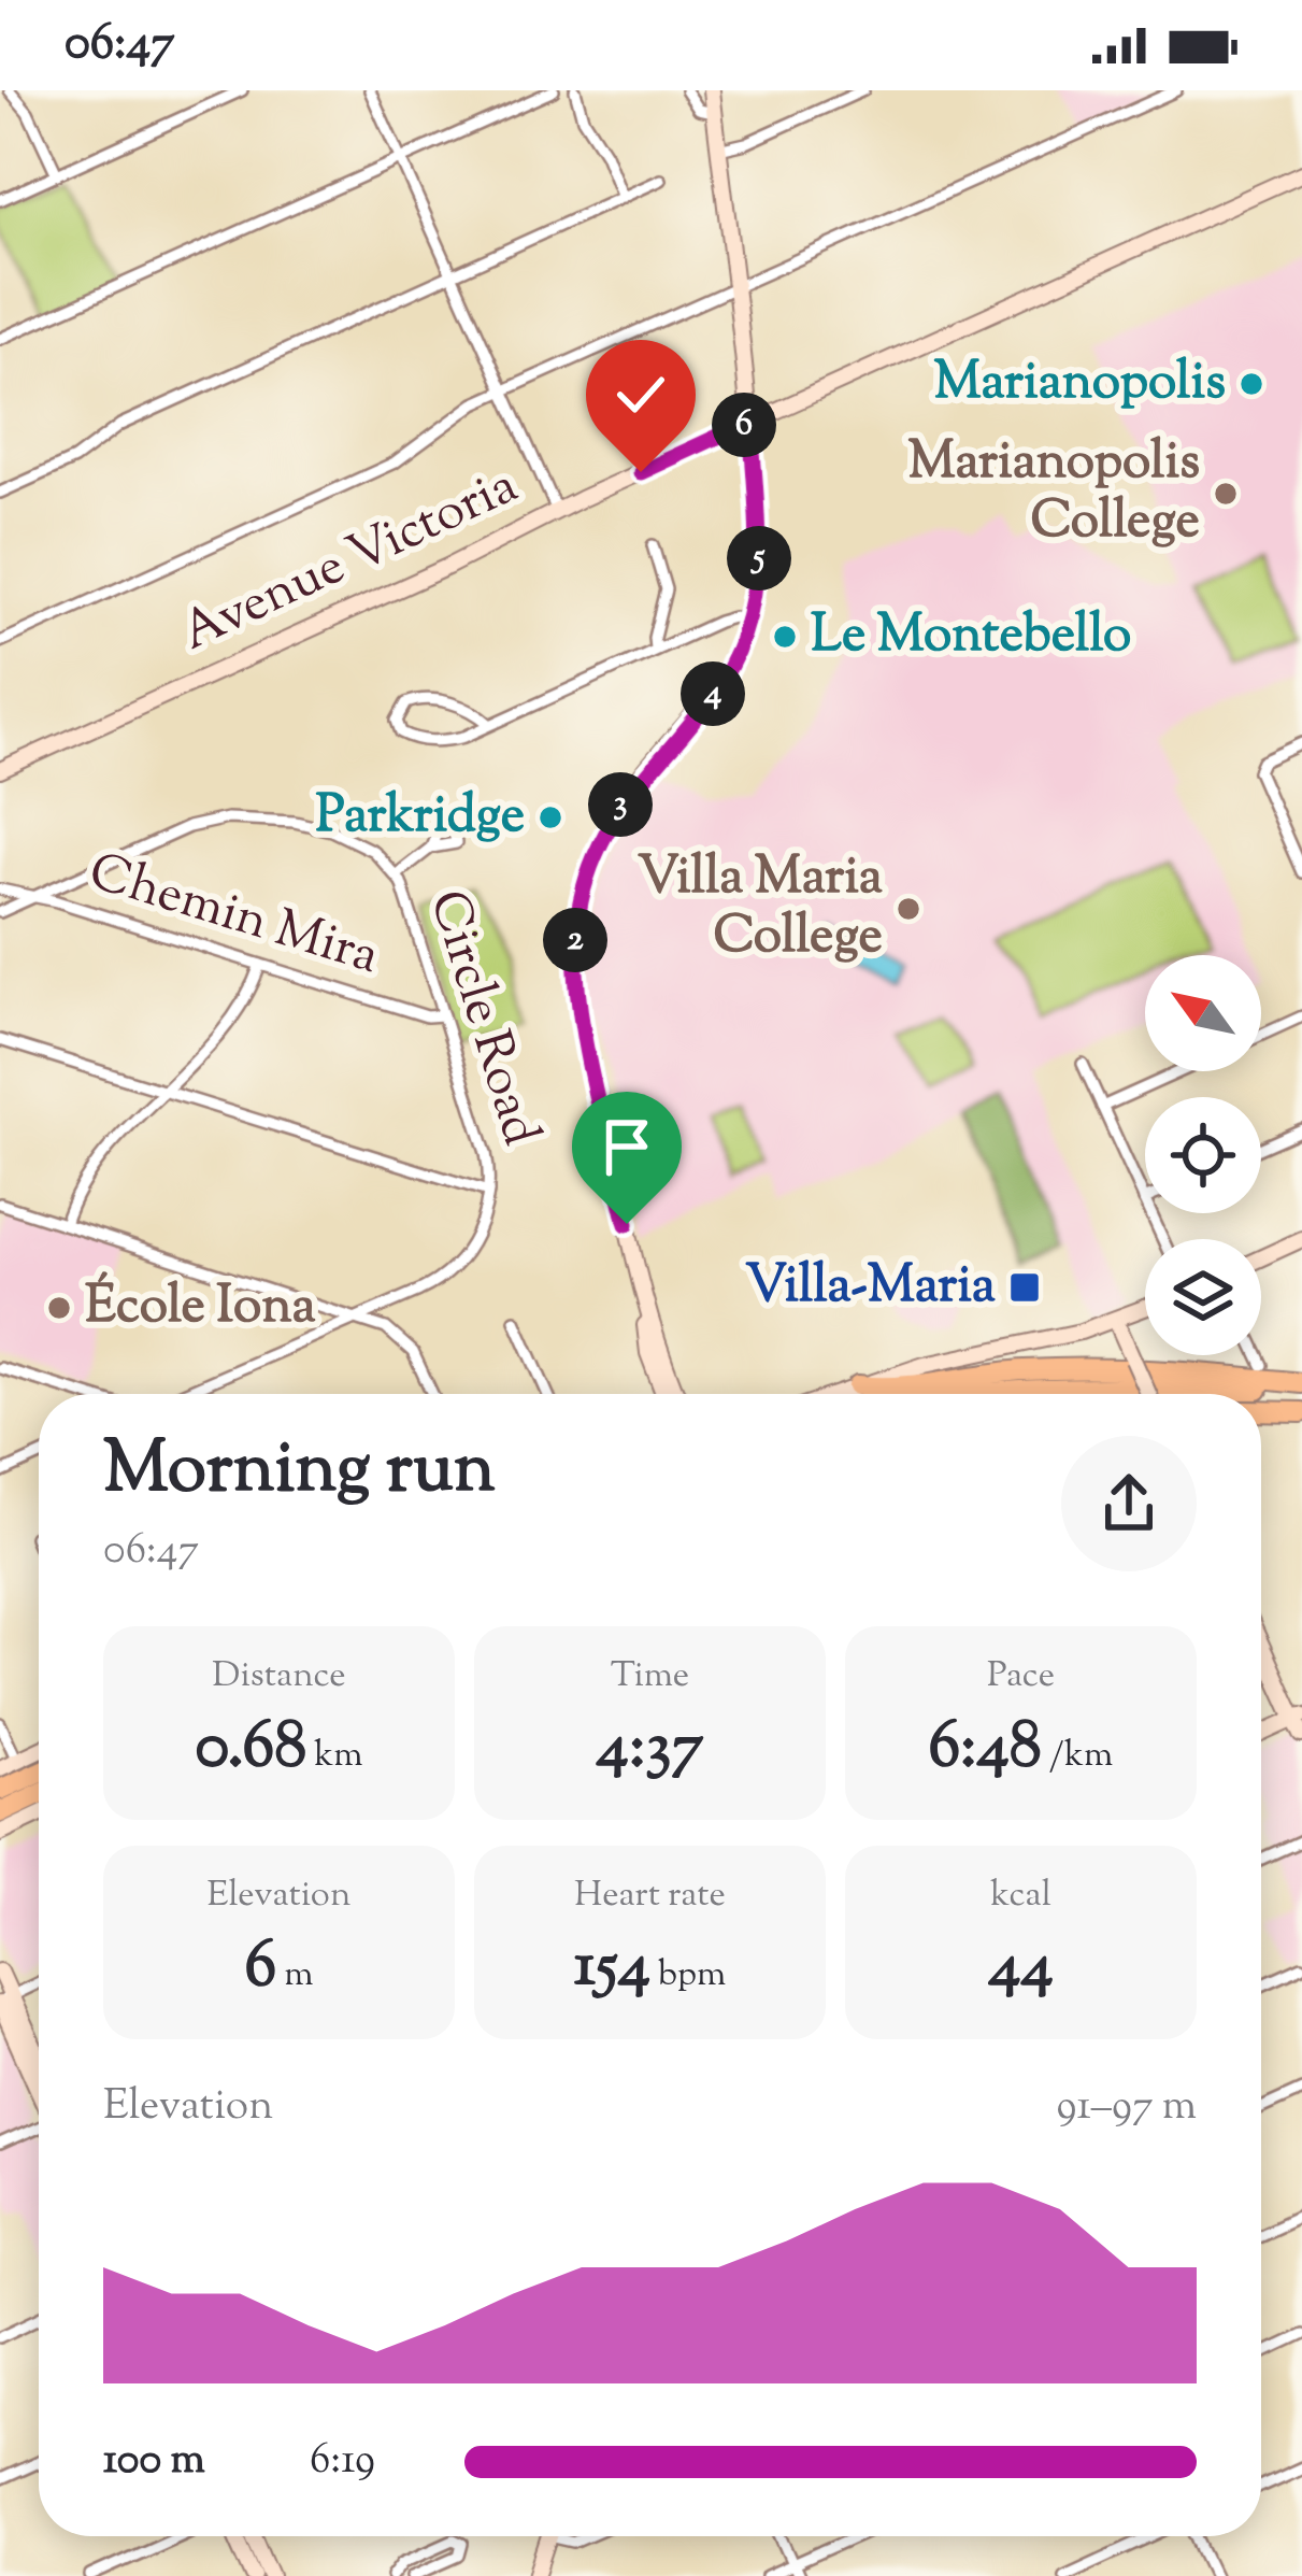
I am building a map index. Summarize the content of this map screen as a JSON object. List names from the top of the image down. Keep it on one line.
{"streets":{"main road":["Avenue Victoria"],"street":["Chemin Mira","Circle Road"]},"crossings":[["Chemin Mira","Circle Road"]],"places":{"other":["Marianopolis","Marianopolis College","Le Montebello","Parkridge","Villa Maria College","École Iona"],"transit":["Villa-Maria"]},"north":"top left","page":{"status":"06:47","pins":["6","5","4","3","2"],"heading":["Morning run","06:47"],"stats":[["Distance","0.68 km"],["Time","4:37"],["Pace","6:48 /km"],["Elevation","6 m"],["Heart rate","154 bpm"],["kcal","44"]],"chart":["Elevation","91–97 m"],"list":[{"name":"100 m","note":"6:19"}]}}
